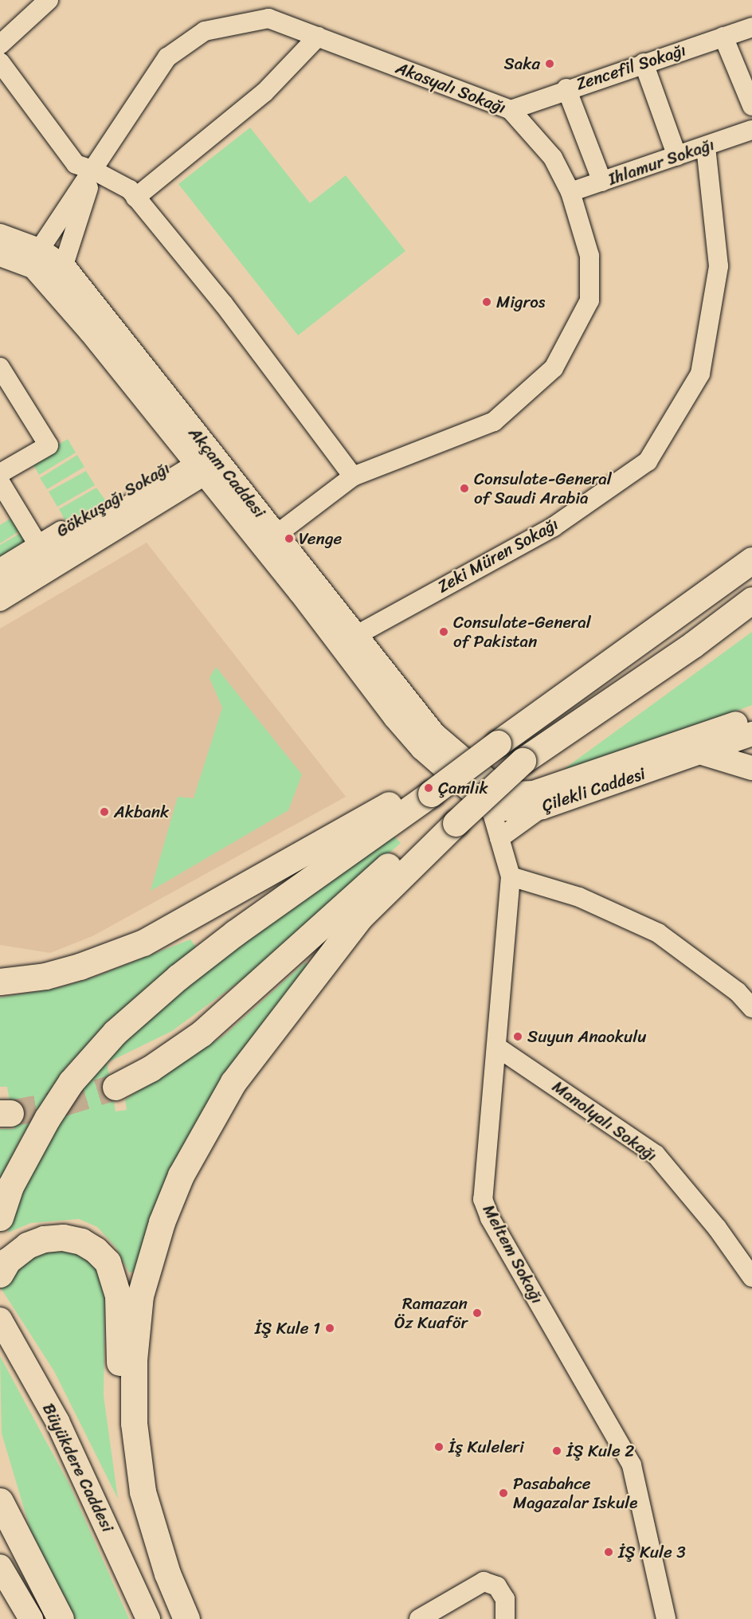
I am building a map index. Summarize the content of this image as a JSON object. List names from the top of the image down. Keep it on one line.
{"streets":{"main road":["Akçam Caddesi","Çilekli Caddesi","Büyükdere Caddesi"],"street":["Zencefil Sokağı","Akasyalı Sokağı","Ihlamur Sokağı","Gökkuşağı Sokağı","Zeki Müren Sokağı","Manolyalı Sokağı","Meltem Sokağı"]},"crossings":[["Zencefil Sokağı","Akasyalı Sokağı"],["Akasyalı Sokağı","Ihlamur Sokağı"],["Akasyalı Sokağı","Akçam Caddesi"],["Ihlamur Sokağı","Zeki Müren Sokağı"],["Akçam Caddesi","Gökkuşağı Sokağı"],["Akçam Caddesi","Zeki Müren Sokağı"],["Akçam Caddesi","Çilekli Caddesi"],["Çilekli Caddesi","Meltem Sokağı"],["Manolyalı Sokağı","Meltem Sokağı"]],"places":["Saka","Migros","Consulate-General of Saudi Arabia","Venge","Consulate-General of Pakistan","Çamlık","Akbank","Suyun Anaokulu","Ramazan Öz Kuaför","İŞ Kule 1","İş Kuleleri","İŞ Kule 2","Pasabahce Magazalar Iskule","İŞ Kule 3"]}
